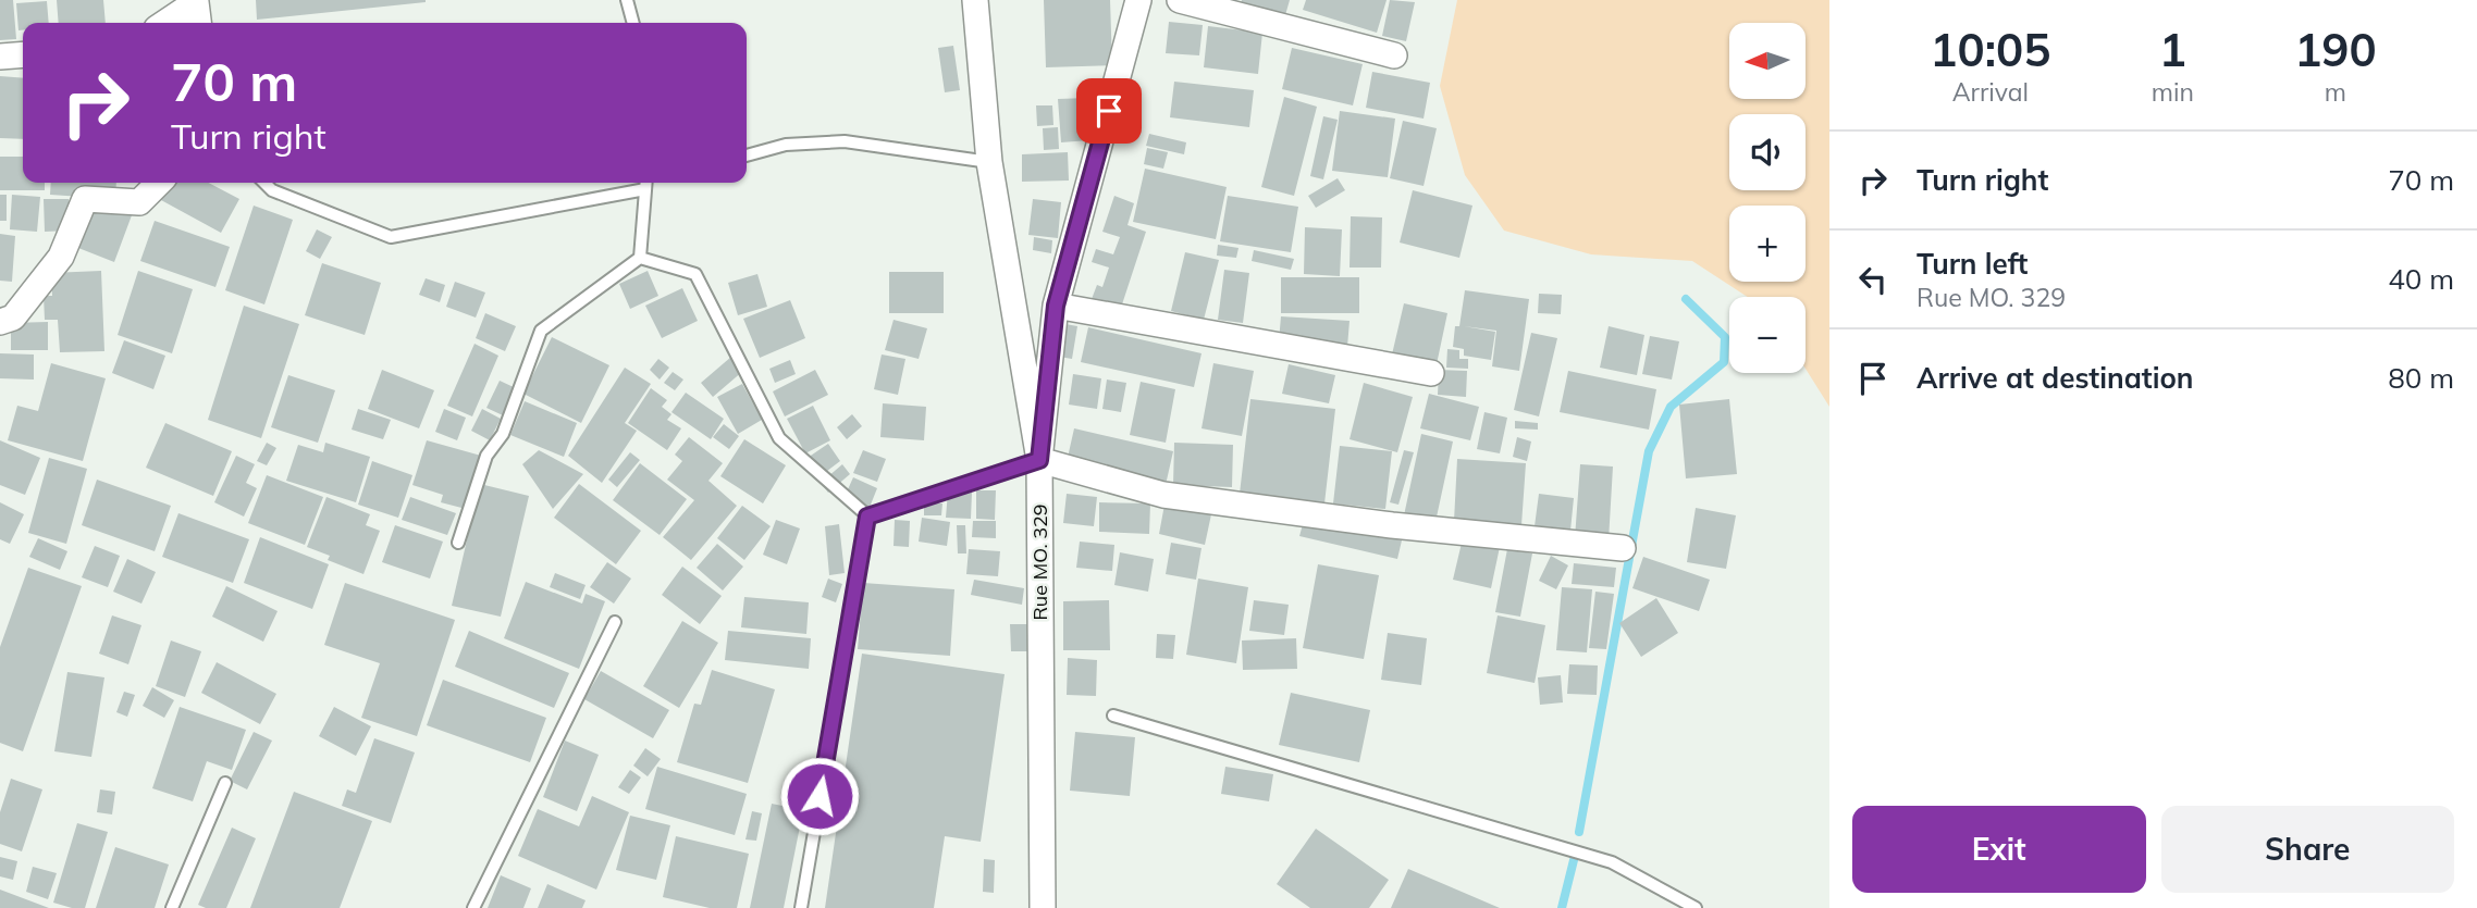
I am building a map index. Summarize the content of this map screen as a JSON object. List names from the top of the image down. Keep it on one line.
{"streets":{"street":["Rue MO. 329"]},"north":"left","page":{"eta":["10:05","Arrival","1","min","190","m"],"map_buttons":["+","−"],"turn":["70 m","Turn right"],"list":[{"name":"Turn right","value":"70 m"},{"name":"Turn left","note":"Rue MO. 329","value":"40 m"},{"name":"Arrive at destination","value":"80 m"}],"buttons":["Exit","Share"]}}
